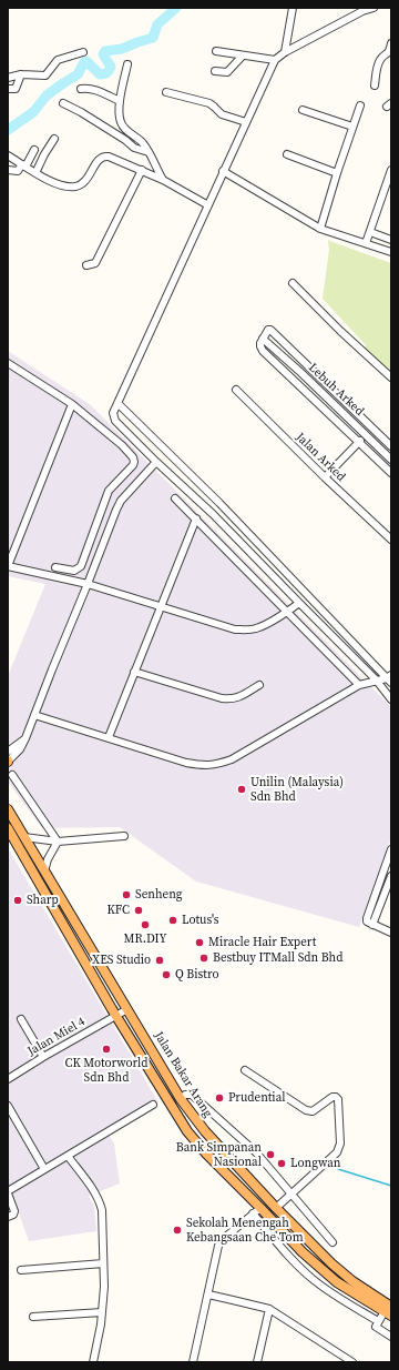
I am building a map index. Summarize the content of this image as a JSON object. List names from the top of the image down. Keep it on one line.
{"streets":{"main road":["Jalan Bakar Arang"],"street":["Lebuh Arked","Jalan Arked","Jalan Miel 4"]},"crossings":[["Jalan Miel 4","Jalan Bakar Arang"]],"places":["Unilin (Malaysia) Sdn Bhd","Senheng","Sharp","KFC","Lotus's","MR.DIY","Miracle Hair Expert","Bestbuy ITMall Sdn Bhd","XES Studio","Q Bistro","CK Motorworld Sdn Bhd","Prudential","Bank Simpanan Nasional","Longwan","Sekolah Menengah Kebangsaan Che Tom"]}
